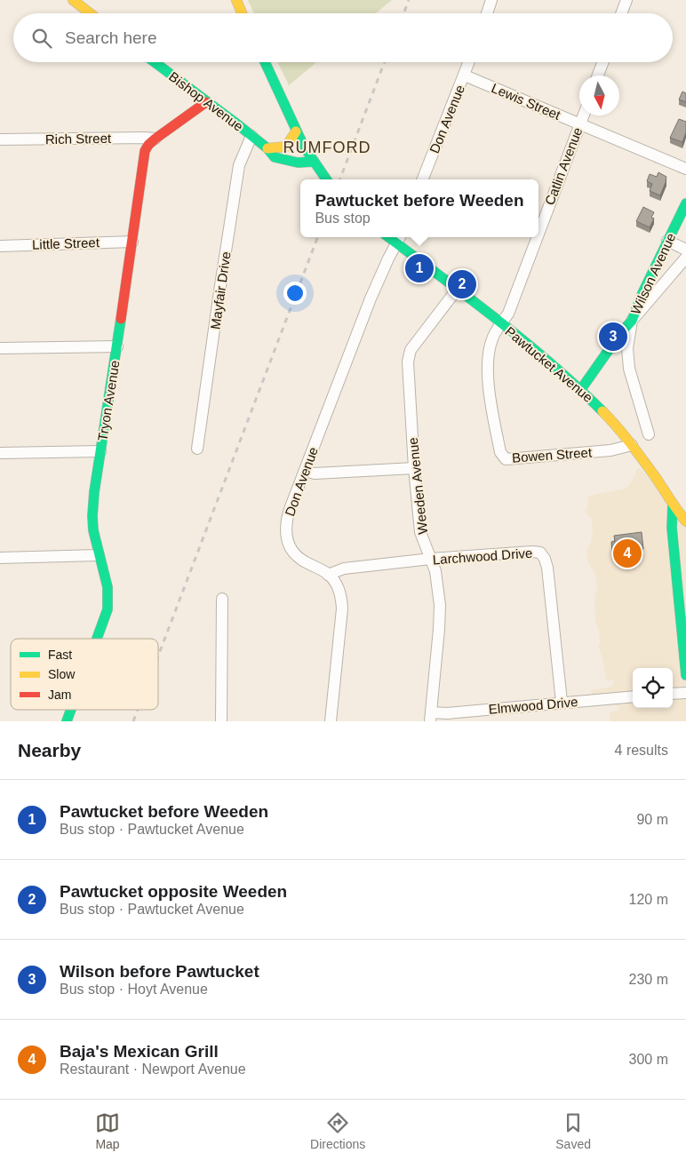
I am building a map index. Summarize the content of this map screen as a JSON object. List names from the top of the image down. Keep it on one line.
{"streets":{"street":["Bishop Avenue","Lewis Street","Don Avenue","Rich Street","Catlin Avenue","Little Street","Wilson Avenue","Mayfair Drive","Pawtucket Avenue","Tryon Avenue","Bowen Street","Weeden Avenue","Larchwood Drive","Elmwood Drive"]},"crossings":[["Bishop Avenue","Mayfair Drive"],["Bishop Avenue","Tryon Avenue"],["Lewis Street","Don Avenue"],["Lewis Street","Catlin Avenue"],["Don Avenue","Pawtucket Avenue"],["Don Avenue","Larchwood Drive"],["Rich Street","Tryon Avenue"],["Catlin Avenue","Pawtucket Avenue"],["Catlin Avenue","Bowen Street"],["Little Street","Tryon Avenue"],["Wilson Avenue","Pawtucket Avenue"],["Pawtucket Avenue","Bowen Street"],["Pawtucket Avenue","Weeden Avenue"],["Weeden Avenue","Larchwood Drive"],["Weeden Avenue","Elmwood Drive"],["Larchwood Drive","Elmwood Drive"]],"districts":["RUMFORD"],"legend":["Fast","Slow","Jam"],"north":"bottom","page":{"search":"Search here","popup":["Pawtucket before Weeden","Bus stop"],"pins":["1","2","3","4"],"heading":["Nearby","4 results"],"list":[{"mark":"1","name":"Pawtucket before Weeden","note":"Bus stop · Pawtucket Avenue","value":"90 m"},{"mark":"2","name":"Pawtucket opposite Weeden","note":"Bus stop · Pawtucket Avenue","value":"120 m"},{"mark":"3","name":"Wilson before Pawtucket","note":"Bus stop · Hoyt Avenue","value":"230 m"},{"mark":"4","name":"Baja's Mexican Grill","note":"Restaurant · Newport Avenue","value":"300 m"}],"nav":["Map","Directions","Saved"]}}
